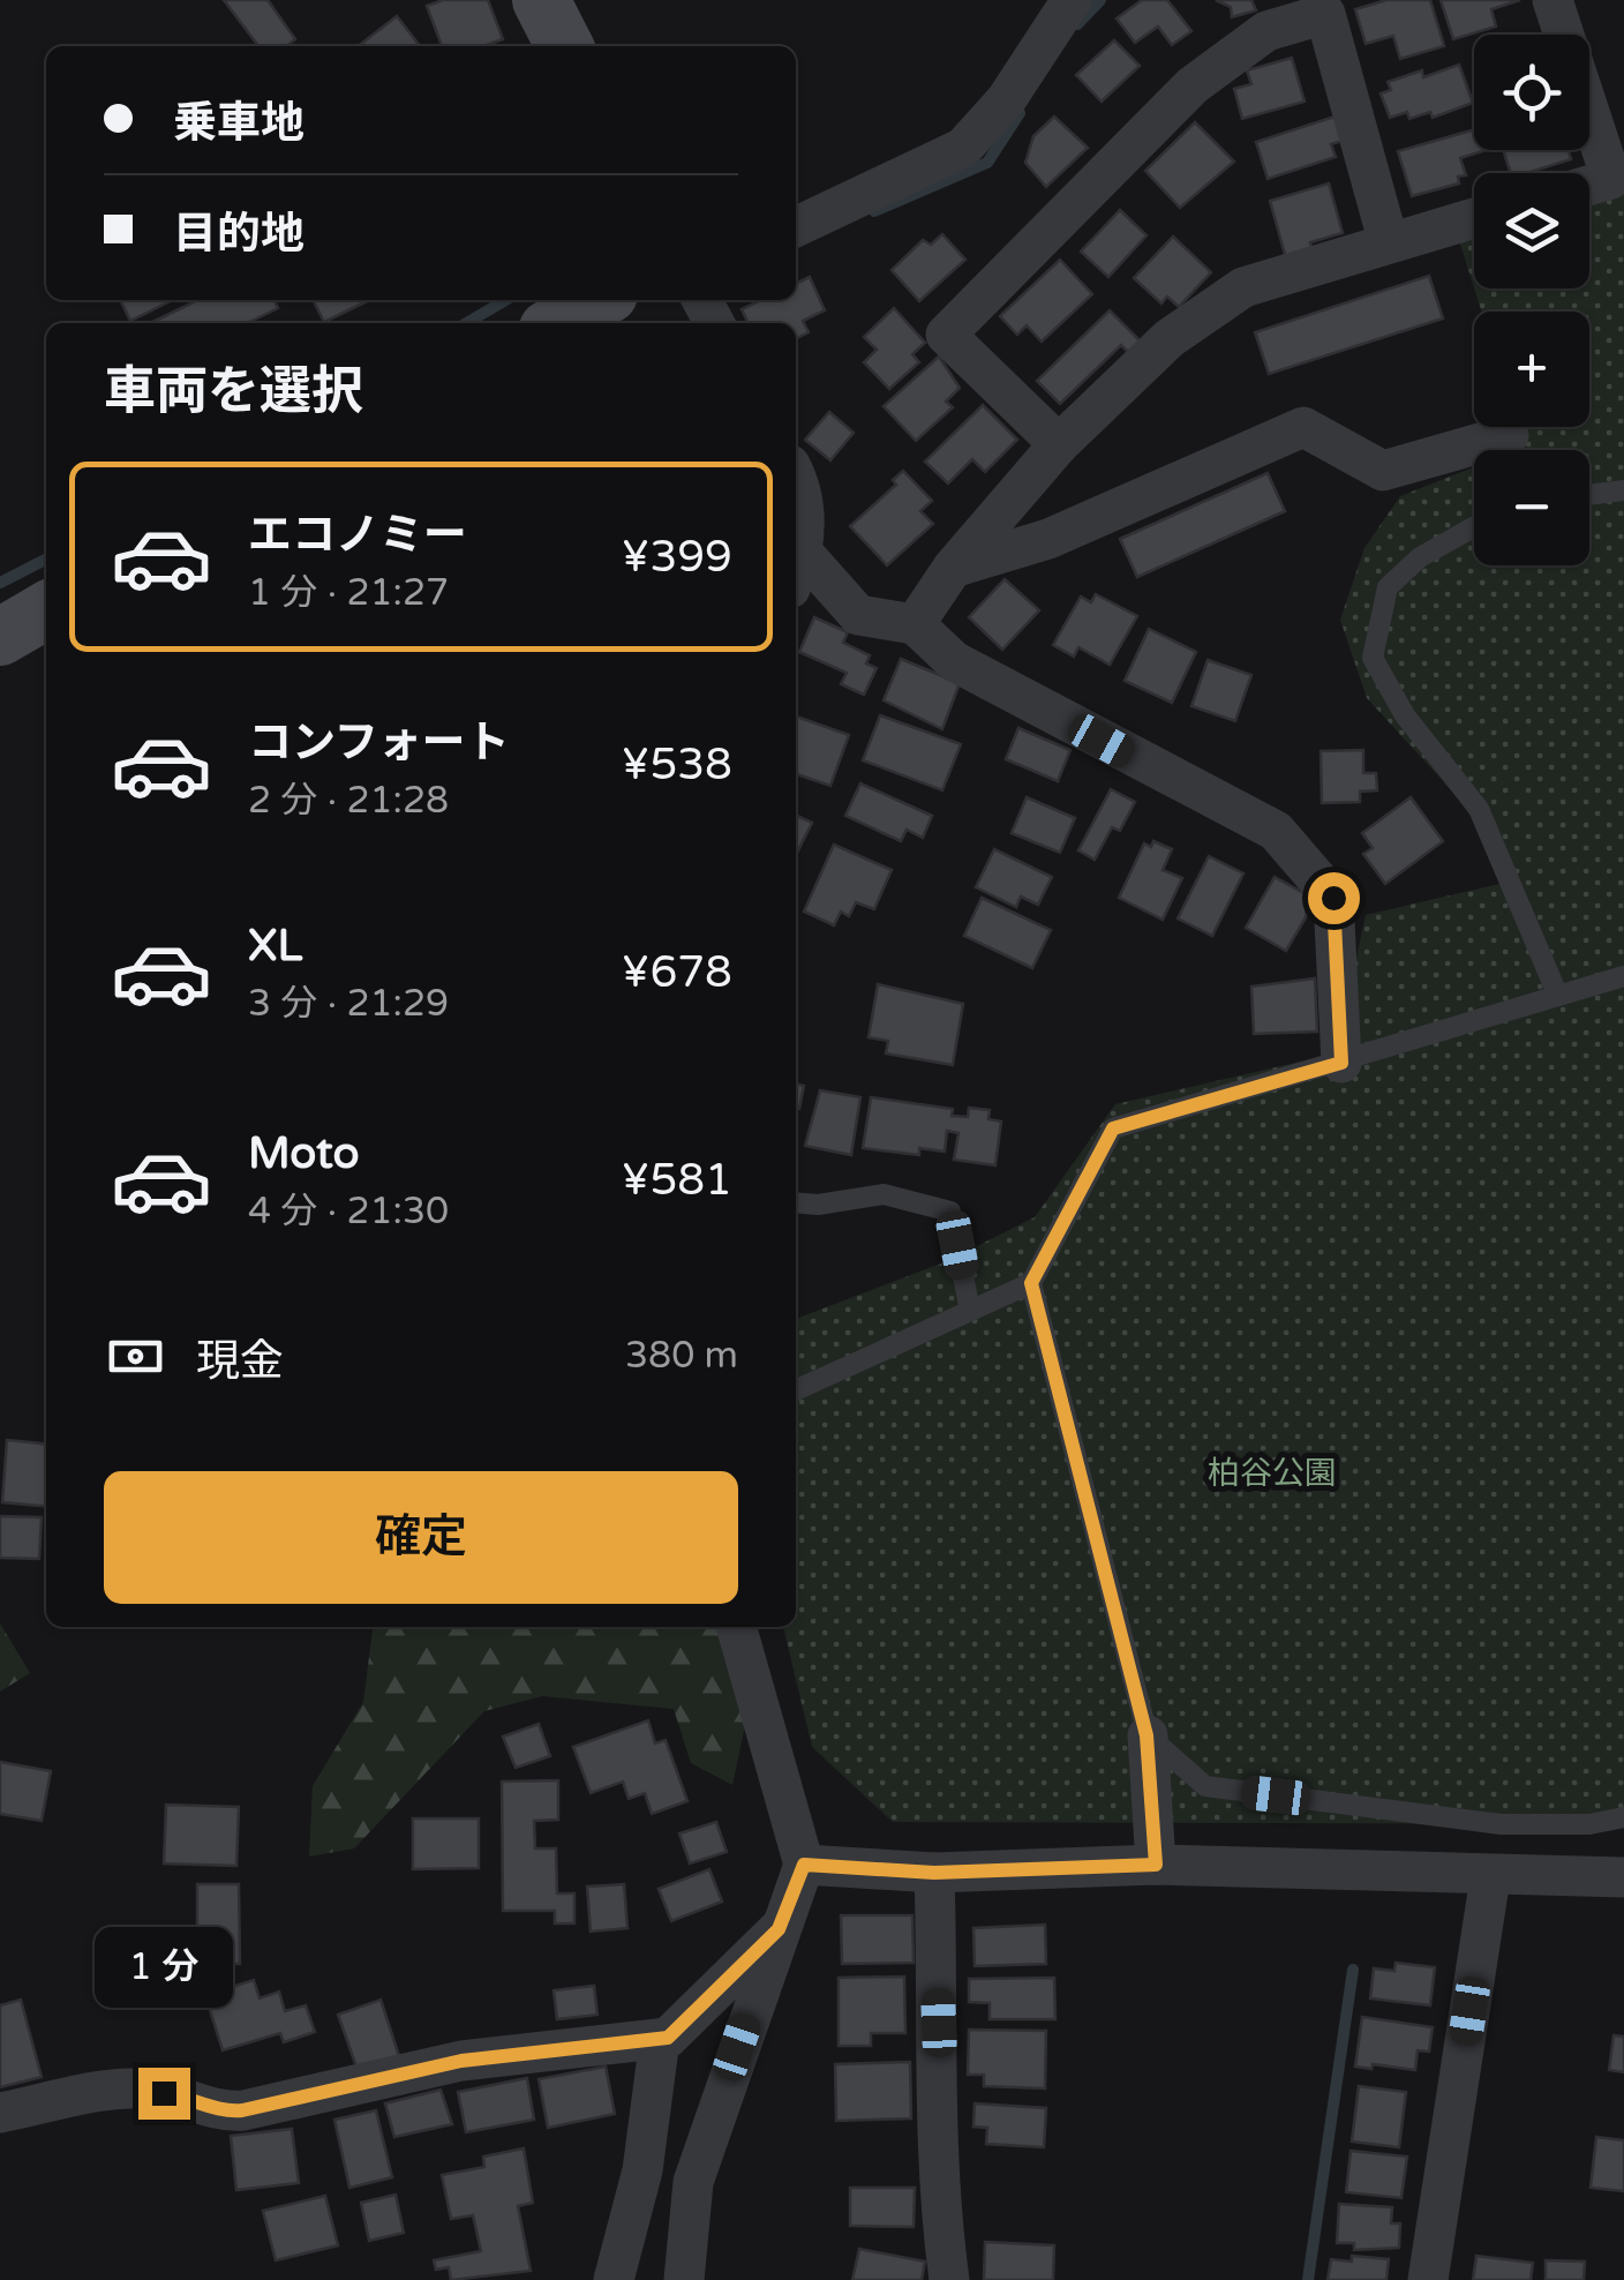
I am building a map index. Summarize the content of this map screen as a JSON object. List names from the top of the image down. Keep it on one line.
{"parks":["柏谷公園"],"page":{"map_buttons":["+","−"],"banner":["乗車地","目的地"],"heading":"車両を選択","list":[{"name":"エコノミー","note":"1 分 · 21:27","value":"¥399"},{"name":"コンフォート","note":"2 分 · 21:28","value":"¥538"},{"name":"XL","note":"3 分 · 21:29","value":"¥678"},{"name":"Moto","note":"4 分 · 21:30","value":"¥581"}],"pay":["現金","380 m"],"buttons":"確定","bubble":"1 分"}}
